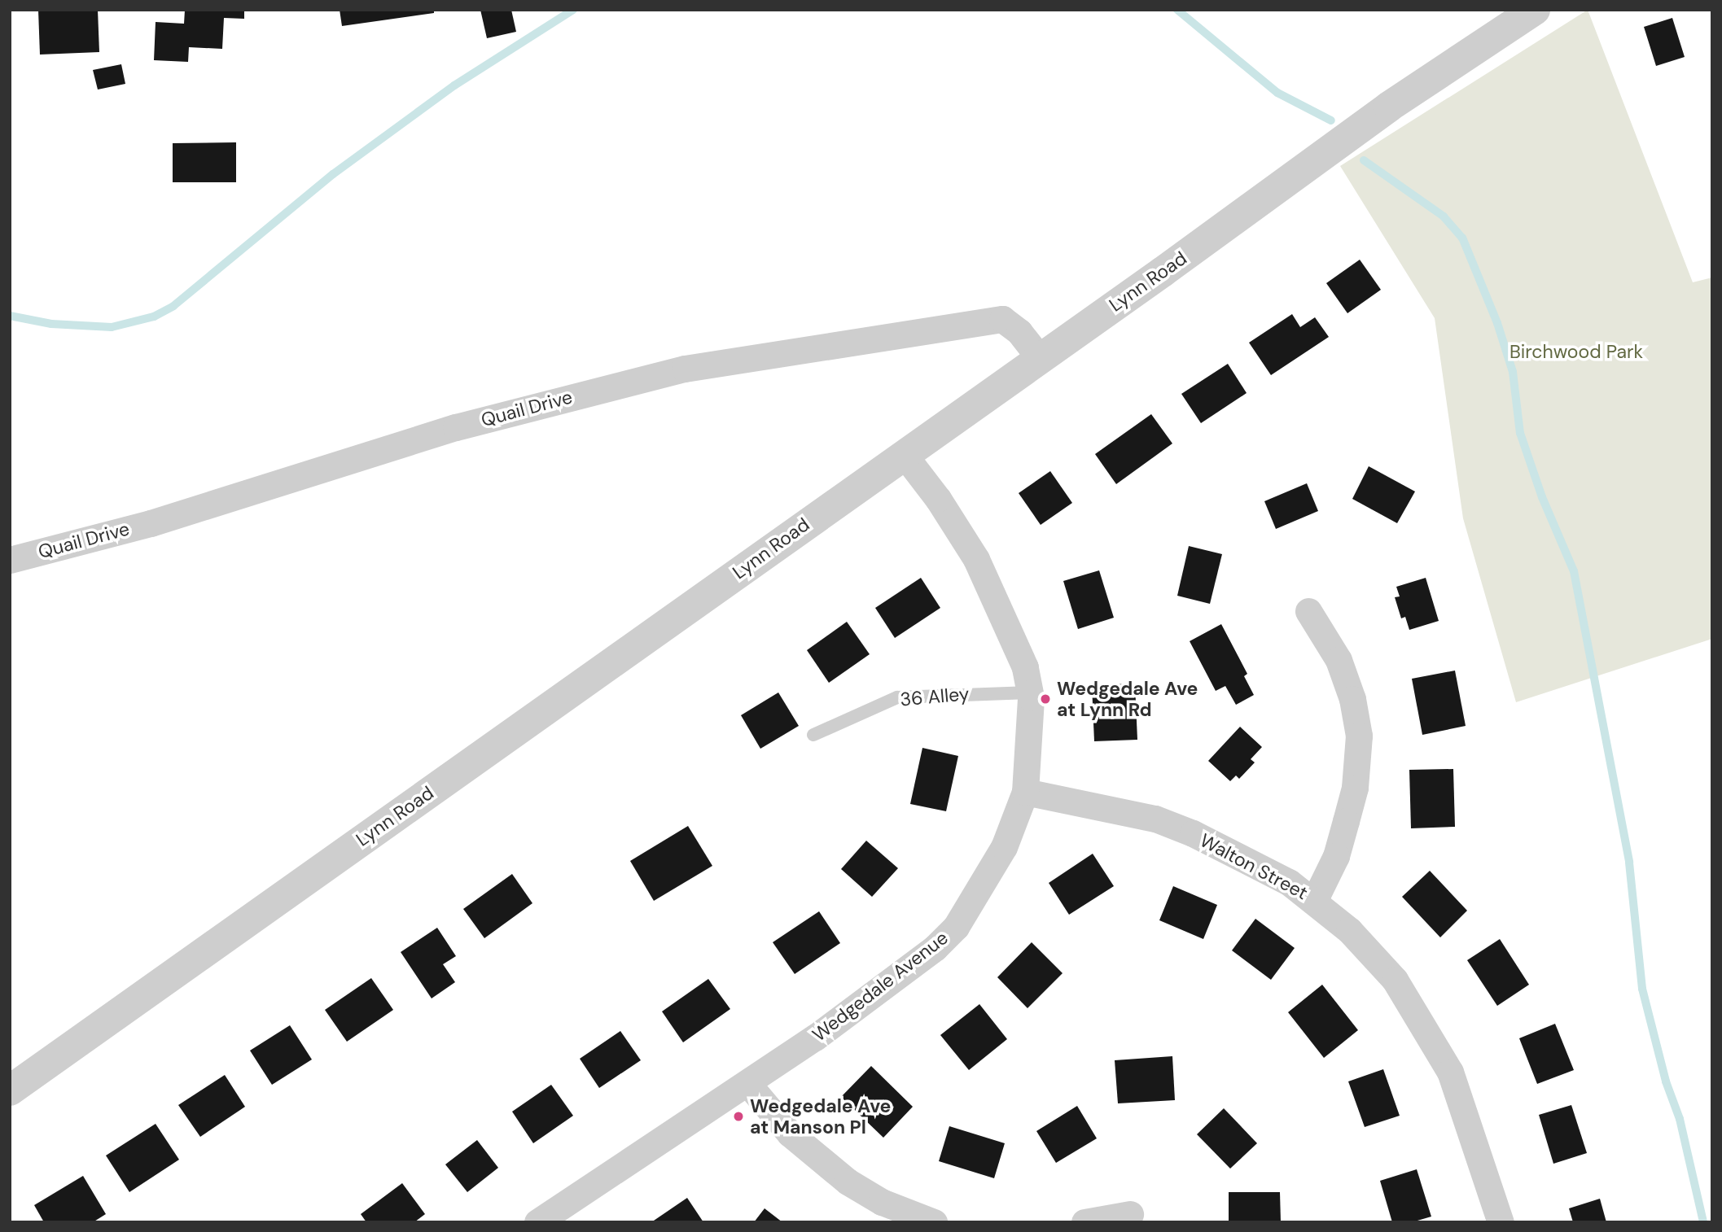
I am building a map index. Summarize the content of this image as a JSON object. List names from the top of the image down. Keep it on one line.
{"streets":{"street":["Lynn Road","Quail Drive","Walton Street","Wedgedale Avenue"],"lane":["36 Alley"]},"crossings":[["Lynn Road","Quail Drive"],["Lynn Road","Wedgedale Avenue"],["36 Alley","Wedgedale Avenue"],["Walton Street","Wedgedale Avenue"]],"parks":["Birchwood Park"],"places":["Wedgedale Ave at Lynn Rd","Wedgedale Ave at Manson Pl"]}
